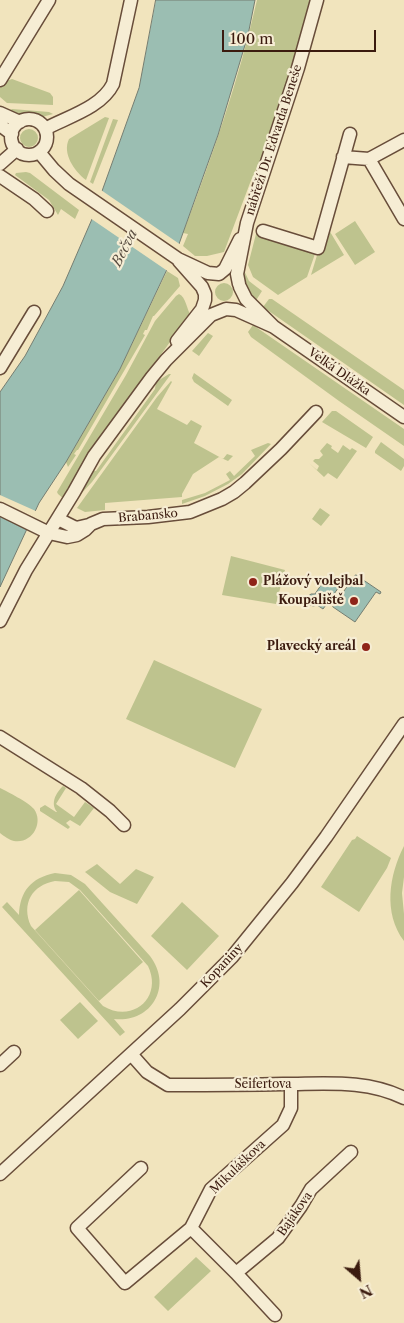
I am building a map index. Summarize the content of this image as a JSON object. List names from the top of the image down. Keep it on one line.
{"streets":{"street":["nábřeží Dr. Edvarda Beneše","Velká Dlážka","Brabansko","Kopaniny","Seifertova","Mikuláškova","Bajákova"]},"crossings":[["nábřeží Dr. Edvarda Beneše","Velká Dlážka"],["Kopaniny","Seifertova"],["Seifertova","Mikuláškova"]],"water":["Bečva"],"places":["Plážový volejbal","Koupaliště","Plavecký areál"],"scale_bar":"100 m","north":"bottom right"}
